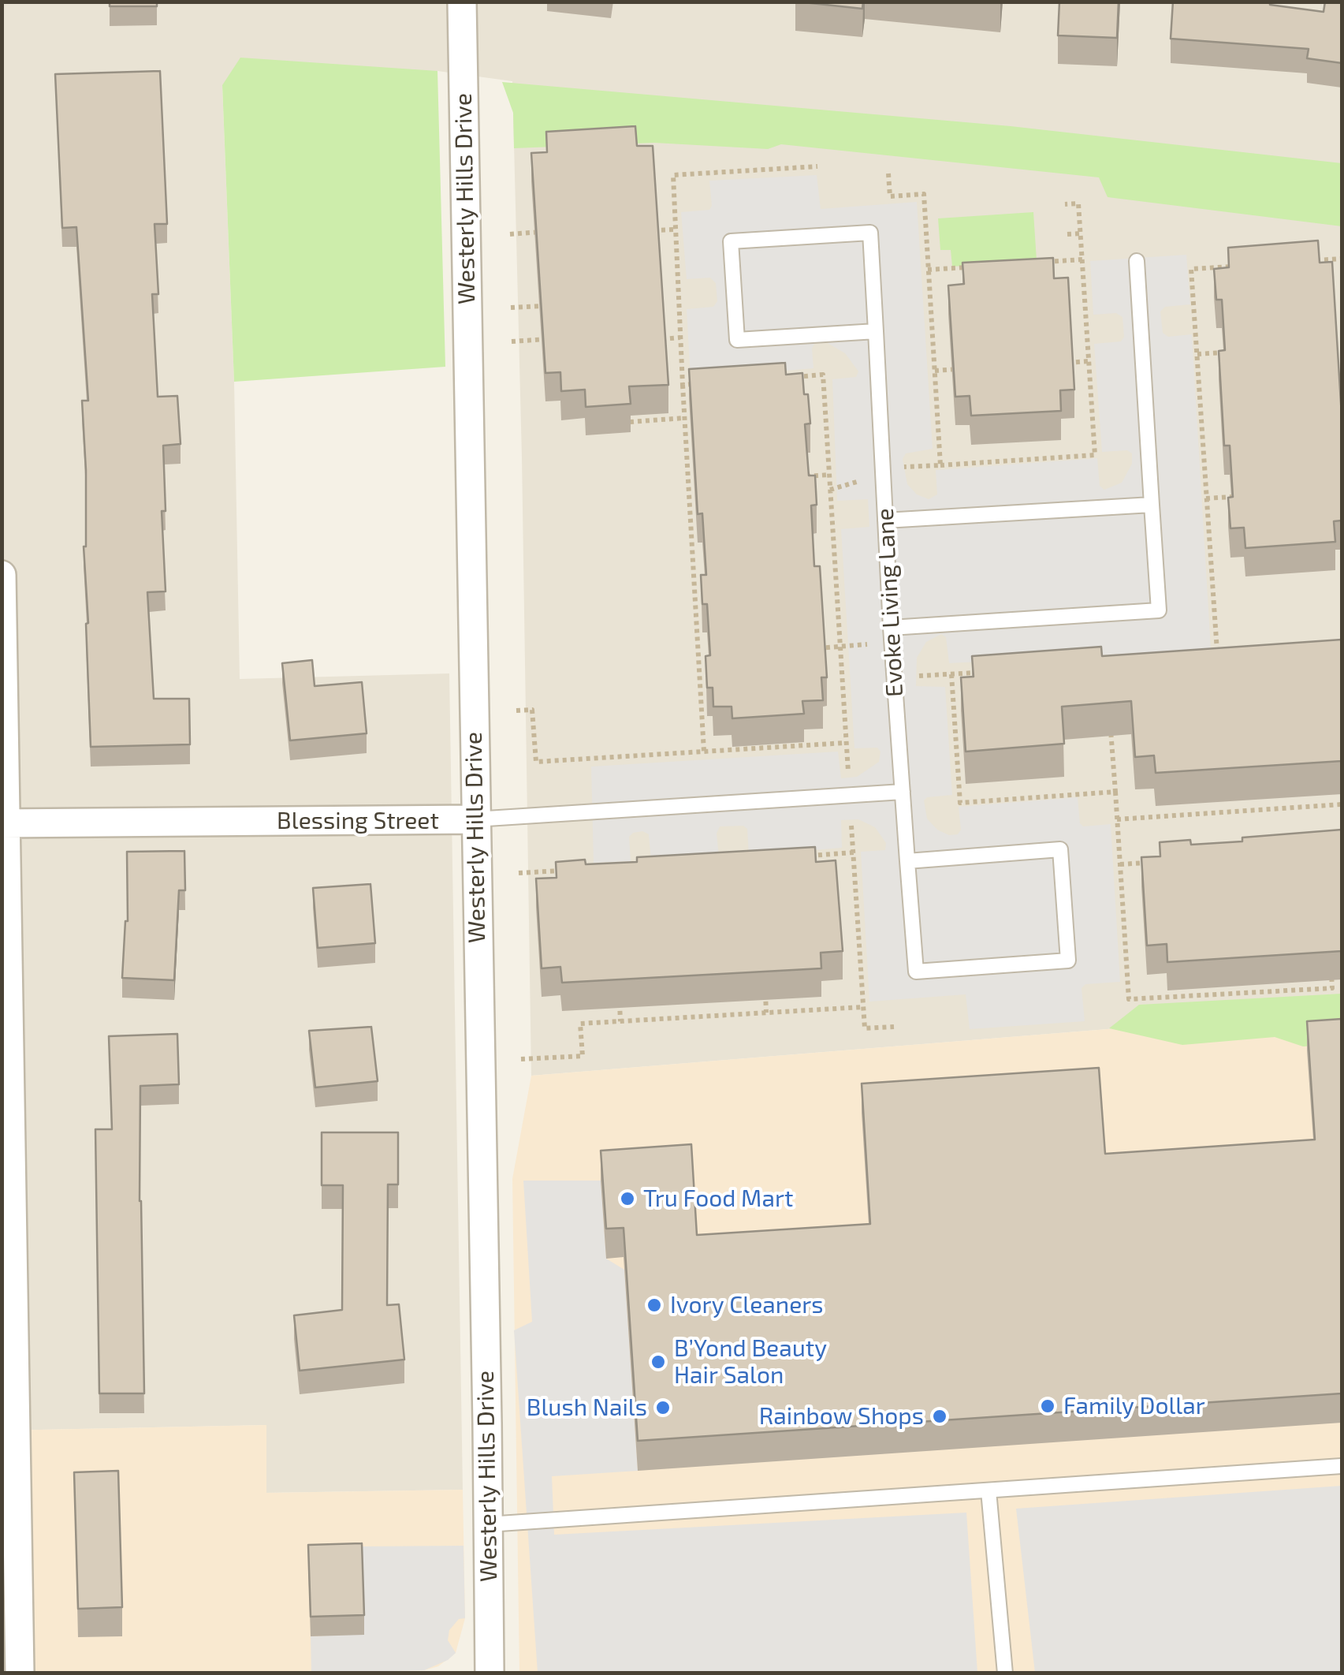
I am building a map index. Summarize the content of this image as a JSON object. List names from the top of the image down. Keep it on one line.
{"streets":{"street":["Westerly Hills Drive","Blessing Street"],"lane":["Evoke Living Lane"]},"crossings":[["Westerly Hills Drive","Blessing Street"],["Evoke Living Lane","Blessing Street"]],"places":["Tru Food Mart","Ivory Cleaners","B’Yond Beauty Hair Salon","Family Dollar","Blush Nails","Rainbow Shops"]}
